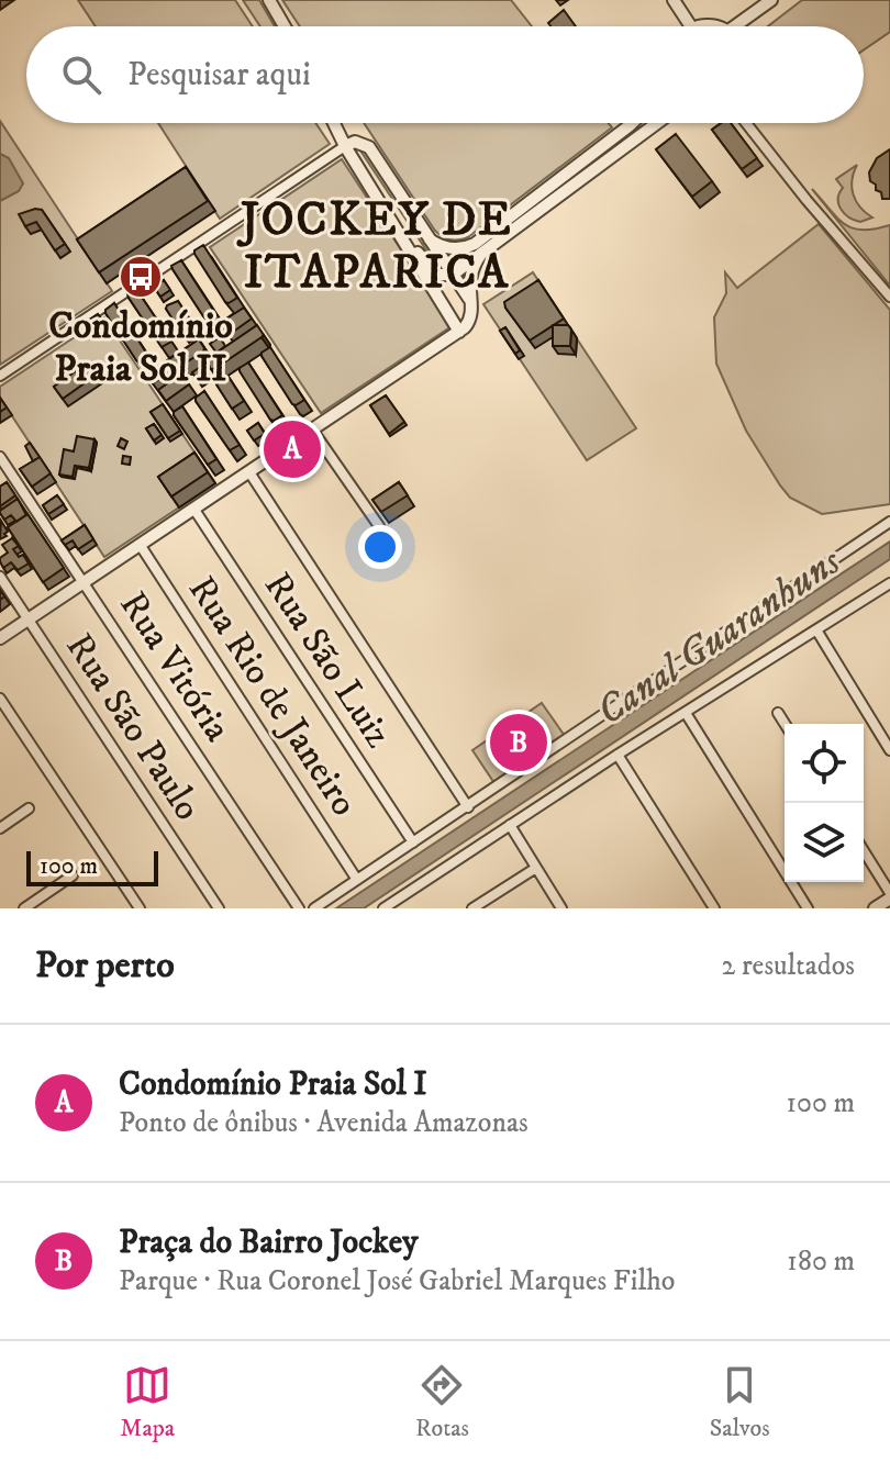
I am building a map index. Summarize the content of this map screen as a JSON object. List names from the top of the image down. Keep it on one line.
{"streets":{"street":["Rua São Luiz","Rua Vitória","Rua Rio de Janeiro","Rua São Paulo"]},"districts":["JOCKEY DE ITAPARICA"],"water":["Canal Guaranhuns"],"places":{"bus stop":["Condomínio Praia Sol II"]},"scale_bar":"100 m","page":{"search":"Pesquisar aqui","pins":["A","B"],"scale":"100 m","heading":["Por perto","2 resultados"],"list":[{"mark":"A","name":"Condomínio Praia Sol I","note":"Ponto de ônibus · Avenida Amazonas","value":"100 m"},{"mark":"B","name":"Praça do Bairro Jockey","note":"Parque · Rua Coronel José Gabriel Marques Filho","value":"180 m"}],"nav":["Mapa","Rotas","Salvos"]}}
